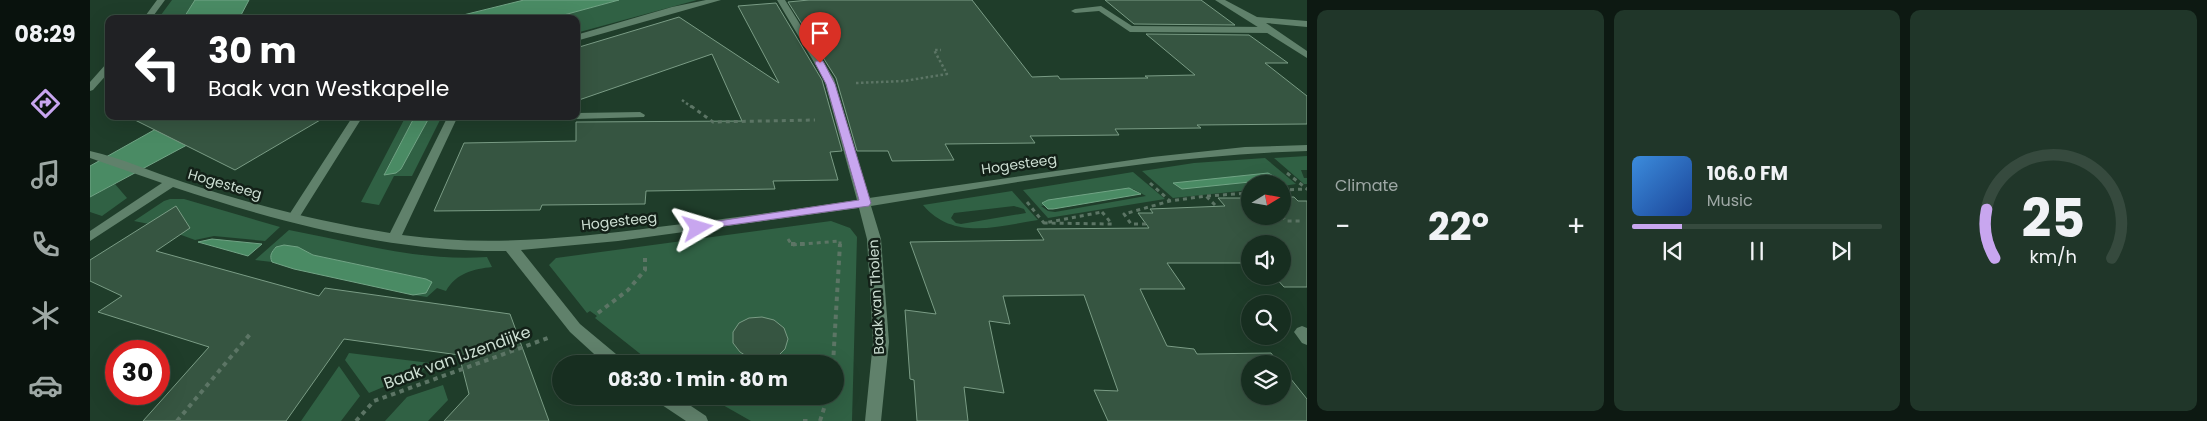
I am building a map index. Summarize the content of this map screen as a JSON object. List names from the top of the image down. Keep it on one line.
{"streets":{"street":["Hogesteeg","Baak van Tholen"],"path":["Baak van IJzendijke"]},"crossings":[["Hogesteeg","Baak van Tholen"],["Hogesteeg","Baak van IJzendijke"]],"north":"right","page":{"tabs":"08:29","tile":"Climate","turn":["30 m","Baak van Westkapelle"],"song":["106.0 FM","Music"],"heat":["−","22°","+"],"limit":"30","trip":"08:30 · 1 min · 80 m","gauge":["25","km/h"]}}
